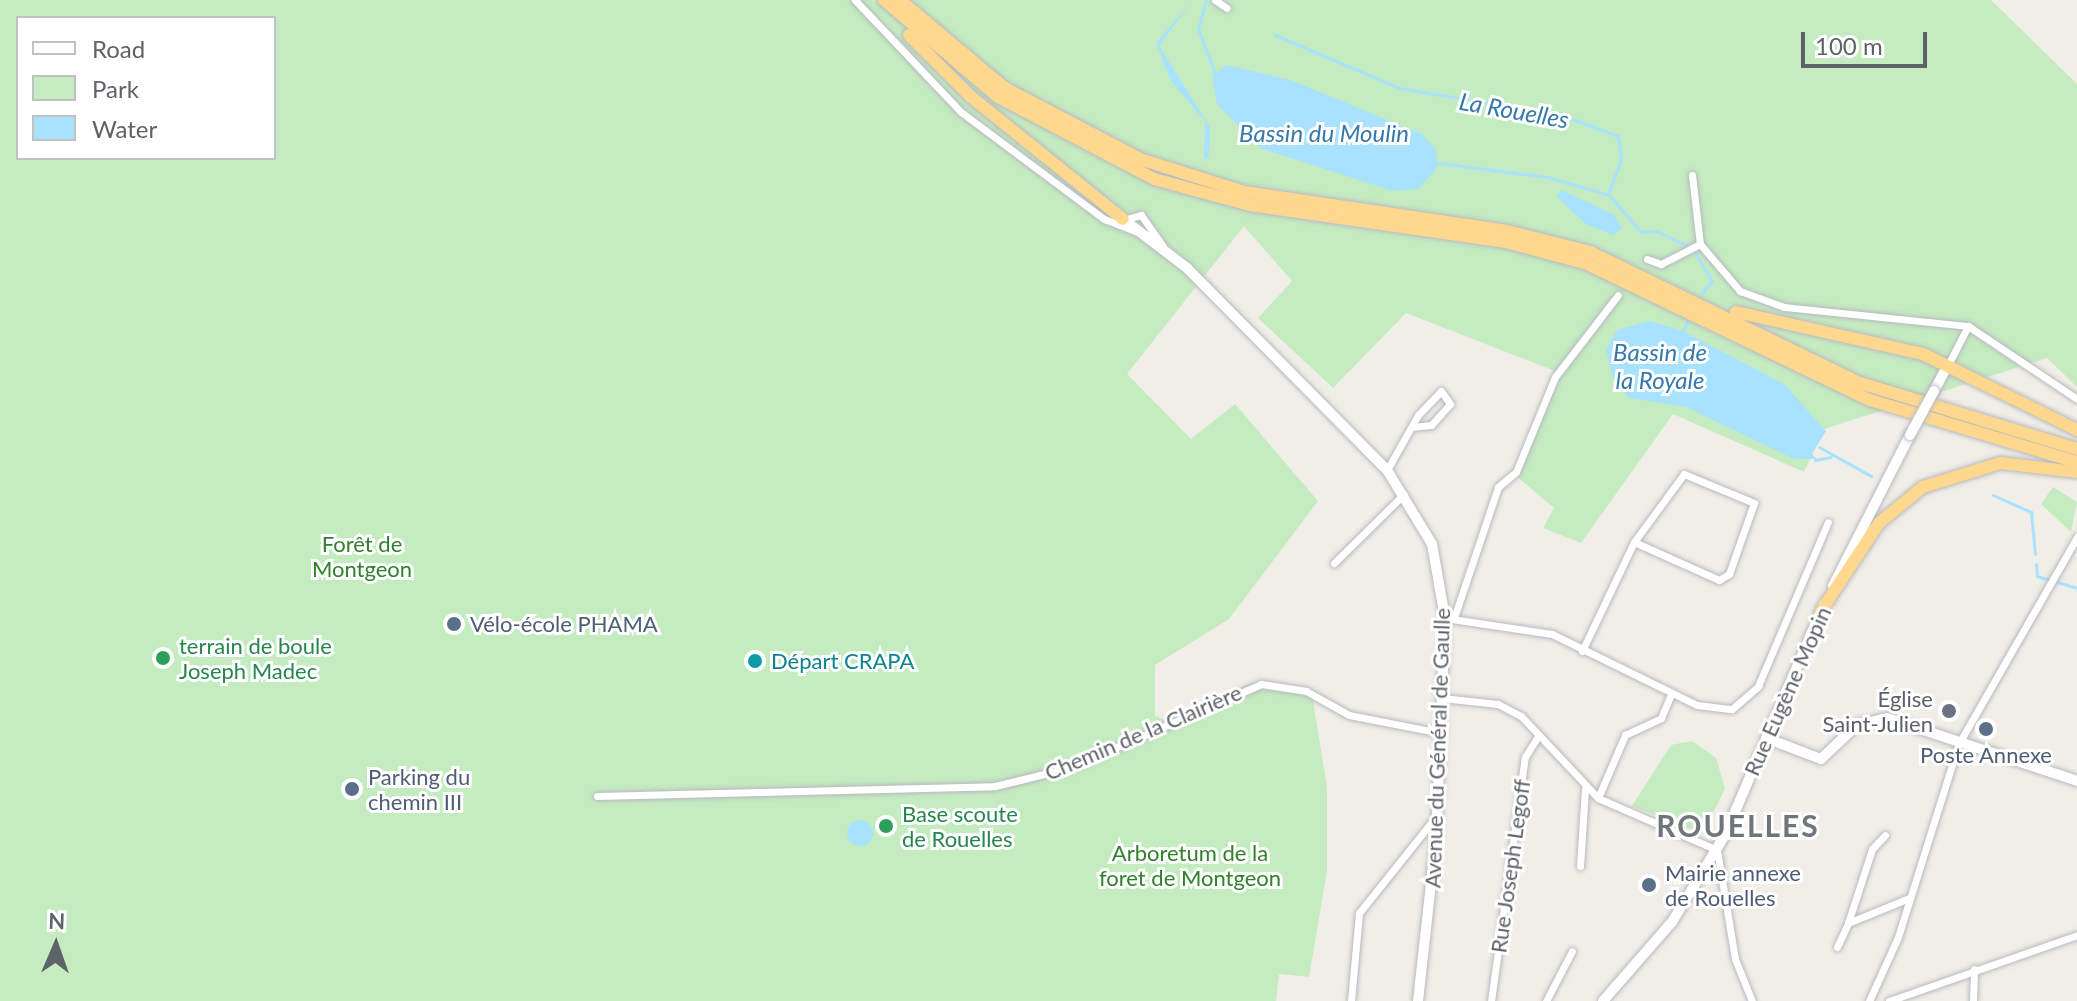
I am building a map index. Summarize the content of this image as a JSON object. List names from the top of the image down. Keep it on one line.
{"streets":{"street":["Rue Eugène Mopin","Chemin de la Clairière","Avenue du Général de Gaulle","Rue Joseph Legoff"]},"crossings":[["Chemin de la Clairière","Avenue du Général de Gaulle"]],"districts":["ROUELLES"],"water":["La Rouelles","Bassin du Moulin","Bassin de la Royale"],"parks":["Forêt de Montgeon","Arboretum de la foret de Montgeon"],"places":["Vélo-école PHAMA","terrain de boule Joseph Madec","Départ CRAPA","Église Saint-Julien","Poste Annexe","Parking du chemin III","Base scoute de Rouelles","Mairie annexe de Rouelles"],"legend":["Road","Park","Water"],"scale_bar":"100 m","north":"top"}
